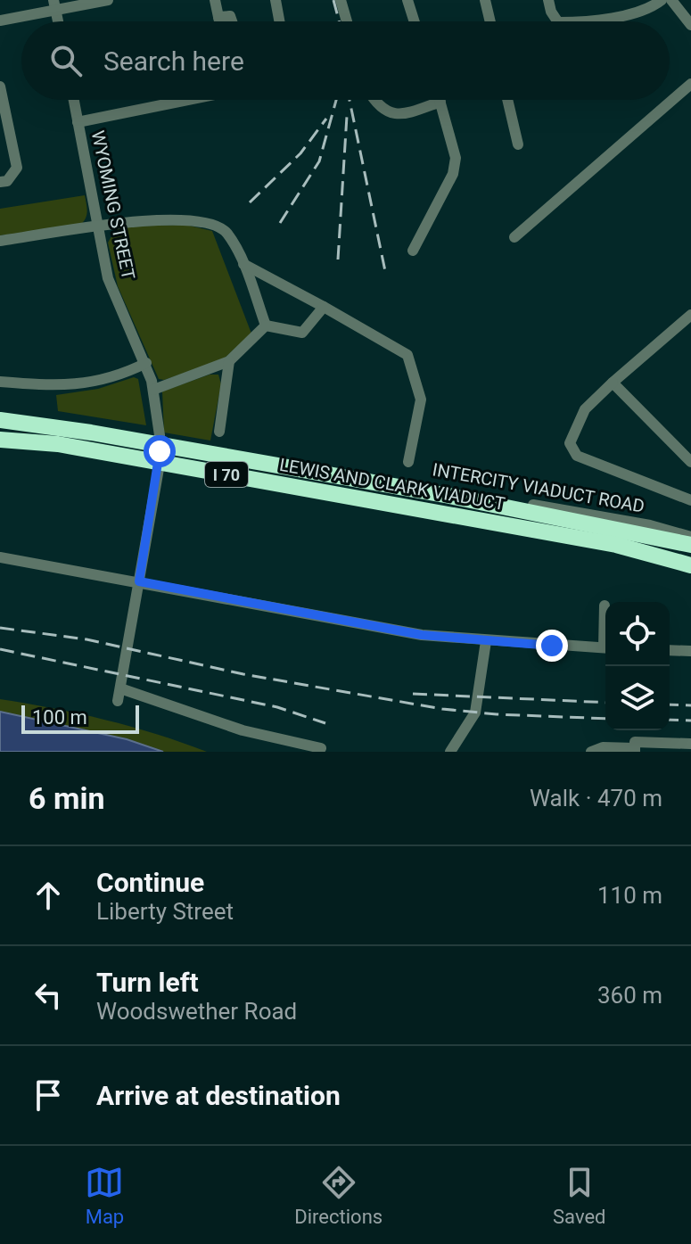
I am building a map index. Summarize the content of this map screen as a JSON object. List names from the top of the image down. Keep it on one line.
{"streets":{"highway":["I 70","LEWIS AND CLARK VIADUCT"],"street":["WYOMING STREET","INTERCITY VIADUCT ROAD"]},"crossings":[["WYOMING STREET","INTERCITY VIADUCT ROAD"],["LEWIS AND CLARK VIADUCT","INTERCITY VIADUCT ROAD"]],"scale_bar":"100 m","page":{"search":"Search here","scale":"100 m","heading":["6 min","Walk · 470 m"],"list":[["Continue","Liberty Street","110 m"],["Turn left","Woodswether Road","360 m"],"Arrive at destination"],"nav":["Map","Directions","Saved"]}}
